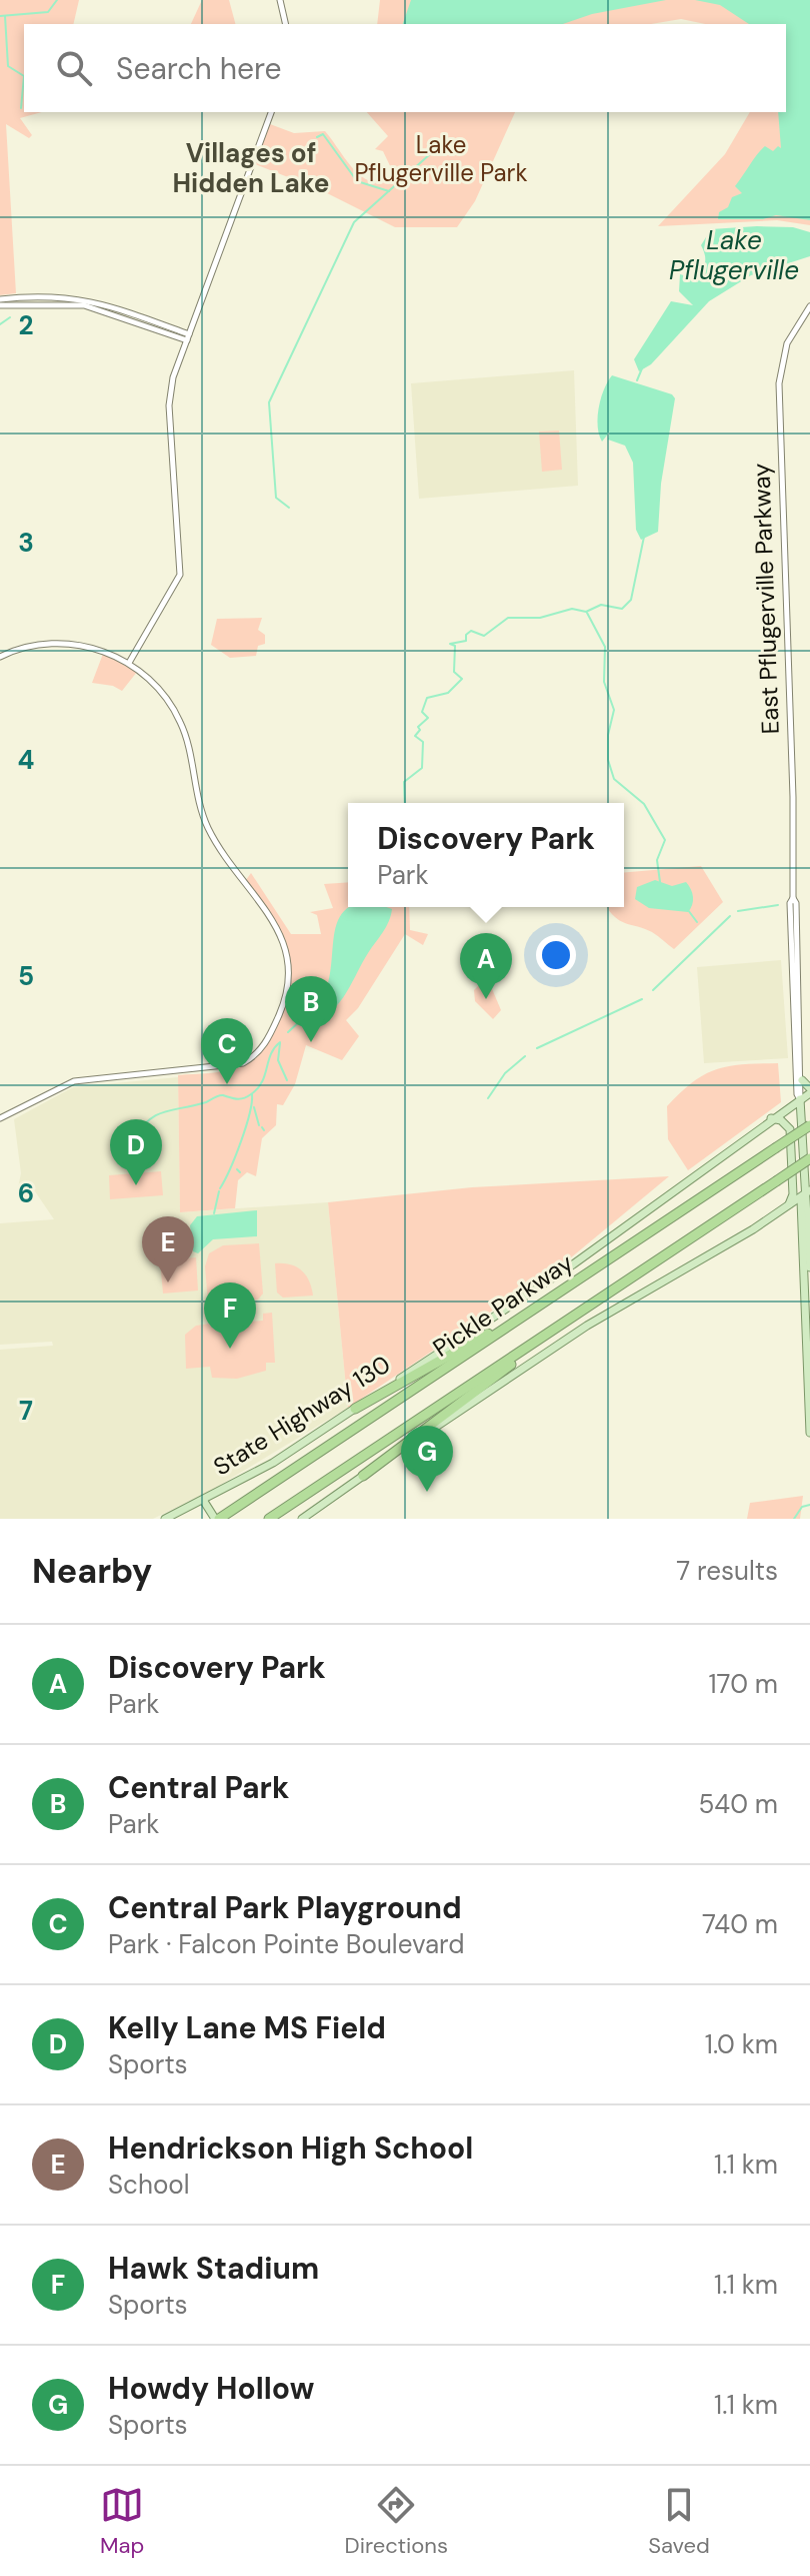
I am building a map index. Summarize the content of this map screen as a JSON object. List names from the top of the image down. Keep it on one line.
{"streets":{"highway":["Pickle Parkway"],"main road":["East Pflugerville Parkway","State Highway 130"]},"crossings":[["East Pflugerville Parkway","State Highway 130"]],"districts":["Villages of Hidden Lake"],"water":["Lake Pflugerville"],"parks":["Lake Pflugerville Park"],"page":{"search":"Search here","popup":["Discovery Park","Park"],"pins":["A","B","C","D","E","F","G"],"heading":["Nearby","7 results"],"list":[{"mark":"A","name":"Discovery Park","note":"Park","value":"170 m"},{"mark":"B","name":"Central Park","note":"Park","value":"540 m"},{"mark":"C","name":"Central Park Playground","note":"Park · Falcon Pointe Boulevard","value":"740 m"},{"mark":"D","name":"Kelly Lane MS Field","note":"Sports","value":"1.0 km"},{"mark":"E","name":"Hendrickson High School","note":"School","value":"1.1 km"},{"mark":"F","name":"Hawk Stadium","note":"Sports","value":"1.1 km"},{"mark":"G","name":"Howdy Hollow","note":"Sports","value":"1.1 km"}],"nav":["Map","Directions","Saved"]},"grid":{"rows":["2","3","4","5","6","7"]}}
